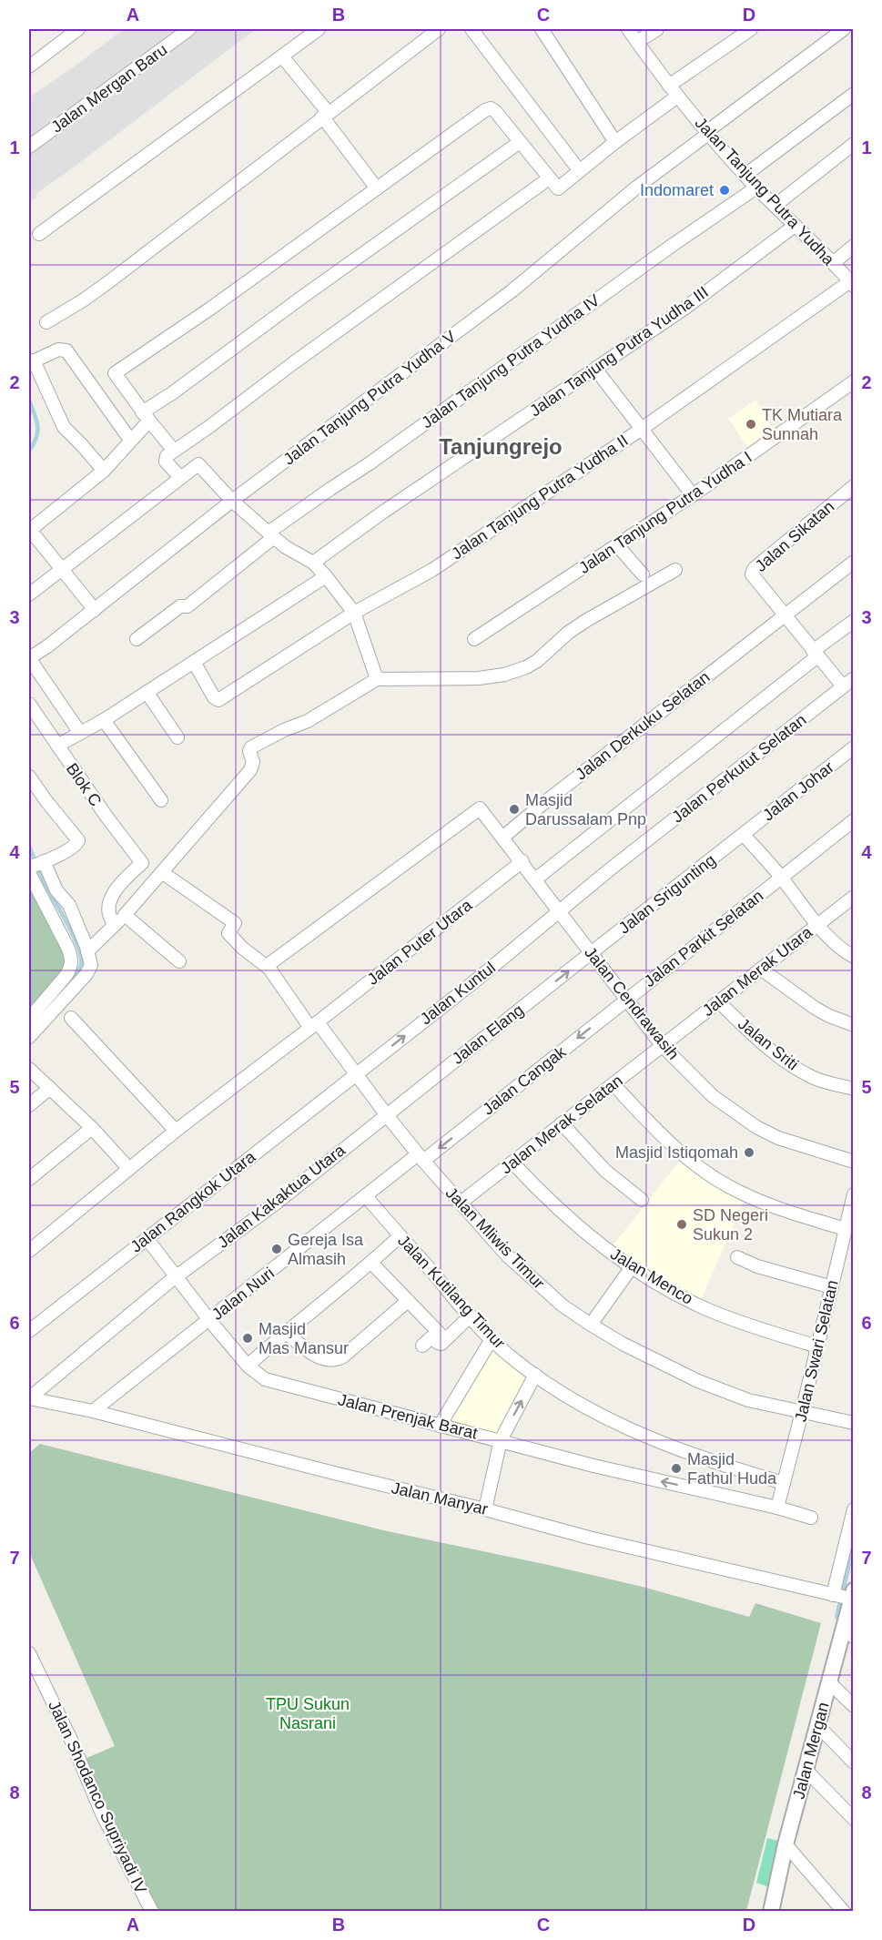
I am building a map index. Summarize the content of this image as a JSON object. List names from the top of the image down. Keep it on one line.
{"streets":{"street":["Jalan Mergan Baru","Jalan Tanjung Putra Yudha","Jalan Tanjung Putra Yudha III","Jalan Tanjung Putra Yudha IV","Jalan Tanjung Putra Yudha V","Jalan Tanjung Putra Yudha II","Jalan Tanjung Putra Yudha I","Jalan Sikatan","Jalan Derkuku Selatan","Jalan Perkutut Selatan","Blok C","Jalan Johar","Jalan Srigunting","Jalan Parkit Selatan","Jalan Puter Utara","Jalan Merak Utara","Jalan Kuntul","Jalan Cendrawasih","Jalan Elang","Jalan Sriti","Jalan Cangak","Jalan Merak Selatan","Jalan Kakaktua Utara","Jalan Rangkok Utara","Jalan Mliwis Timur","Jalan Menco","Jalan Kutilang Timur","Jalan Nuri","Jalan Swari Selatan","Jalan Prenjak Barat","Jalan Manyar","Jalan Mergan","Jalan Shodanco Supriyadi IV"]},"crossings":[["Jalan Tanjung Putra Yudha","Jalan Tanjung Putra Yudha III"],["Jalan Tanjung Putra Yudha","Jalan Tanjung Putra Yudha IV"],["Jalan Tanjung Putra Yudha","Jalan Tanjung Putra Yudha V"],["Jalan Tanjung Putra Yudha","Jalan Tanjung Putra Yudha II"],["Jalan Sikatan","Jalan Derkuku Selatan"],["Jalan Derkuku Selatan","Jalan Cendrawasih"],["Jalan Perkutut Selatan","Jalan Kuntul"],["Jalan Perkutut Selatan","Jalan Cendrawasih"],["Jalan Johar","Jalan Srigunting"],["Jalan Srigunting","Jalan Cendrawasih"],["Jalan Srigunting","Jalan Elang"],["Jalan Parkit Selatan","Jalan Cendrawasih"],["Jalan Parkit Selatan","Jalan Cangak"],["Jalan Puter Utara","Jalan Cendrawasih"],["Jalan Puter Utara","Jalan Mliwis Timur"],["Jalan Merak Utara","Jalan Cendrawasih"],["Jalan Merak Utara","Jalan Sriti"],["Jalan Merak Utara","Jalan Merak Selatan"],["Jalan Kuntul","Jalan Cendrawasih"],["Jalan Kuntul","Jalan Rangkok Utara"],["Jalan Kuntul","Jalan Mliwis Timur"],["Jalan Cendrawasih","Jalan Elang"],["Jalan Cendrawasih","Jalan Cangak"],["Jalan Cendrawasih","Jalan Merak Selatan"],["Jalan Cendrawasih","Jalan Mliwis Timur"],["Jalan Elang","Jalan Kakaktua Utara"],["Jalan Elang","Jalan Mliwis Timur"],["Jalan Cangak","Jalan Mliwis Timur"],["Jalan Cangak","Jalan Nuri"],["Jalan Merak Selatan","Jalan Mliwis Timur"],["Jalan Merak Selatan","Jalan Menco"],["Jalan Kakaktua Utara","Jalan Mliwis Timur"],["Jalan Kakaktua Utara","Jalan Prenjak Barat"],["Jalan Kakaktua Utara","Jalan Manyar"],["Jalan Rangkok Utara","Jalan Mliwis Timur"],["Jalan Rangkok Utara","Jalan Prenjak Barat"],["Jalan Mliwis Timur","Jalan Nuri"],["Jalan Mliwis Timur","Jalan Swari Selatan"],["Jalan Menco","Jalan Swari Selatan"],["Jalan Kutilang Timur","Jalan Nuri"],["Jalan Kutilang Timur","Jalan Swari Selatan"],["Jalan Kutilang Timur","Jalan Prenjak Barat"],["Jalan Nuri","Jalan Prenjak Barat"],["Jalan Nuri","Jalan Manyar"],["Jalan Manyar","Jalan Mergan"]],"one_way":["Jalan Kuntul","Jalan Elang","Jalan Cangak"],"districts":["Tanjungrejo"],"parks":["TPU Sukun Nasrani"],"places":["Indomaret","TK Mutiara Sunnah","Masjid Darussalam Pnp","Masjid Istiqomah","SD Negeri Sukun 2","Gereja Isa Almasih","Masjid Mas Mansur","Masjid Fathul Huda"],"grid":{"columns":["A","B","C","D"],"rows":["1","2","3","4","5","6","7","8"]}}
